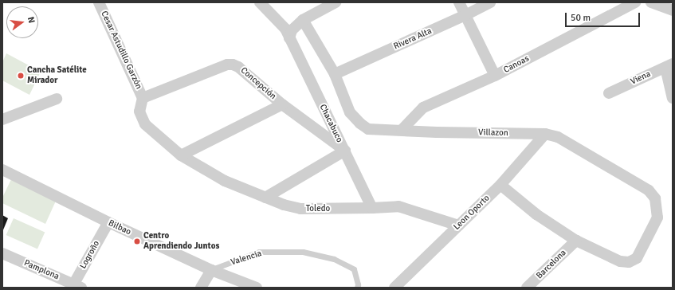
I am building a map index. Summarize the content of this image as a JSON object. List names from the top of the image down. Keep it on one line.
{"streets":{"street":["Rivera Alta","Cesar Astudillo Garzón","Canoas","Viena","Concepción","Chacabuco","Villazon","Toledo","Leon Oporto","Bilbao","Logroño","Barcelona","Pamplona"],"lane":["Valencia"]},"crossings":[["Rivera Alta","Villazon"],["Cesar Astudillo Garzón","Concepción"],["Cesar Astudillo Garzón","Toledo"],["Canoas","Villazon"],["Concepción","Chacabuco"],["Concepción","Toledo"],["Chacabuco","Toledo"],["Villazon","Leon Oporto"],["Villazon","Barcelona"],["Toledo","Leon Oporto"],["Bilbao","Logroño"],["Bilbao","Valencia"],["Logroño","Pamplona"]],"places":["Cancha Satélite Mirador","Centro Aprendiendo Juntos"],"scale_bar":"50 m","north":"right"}
